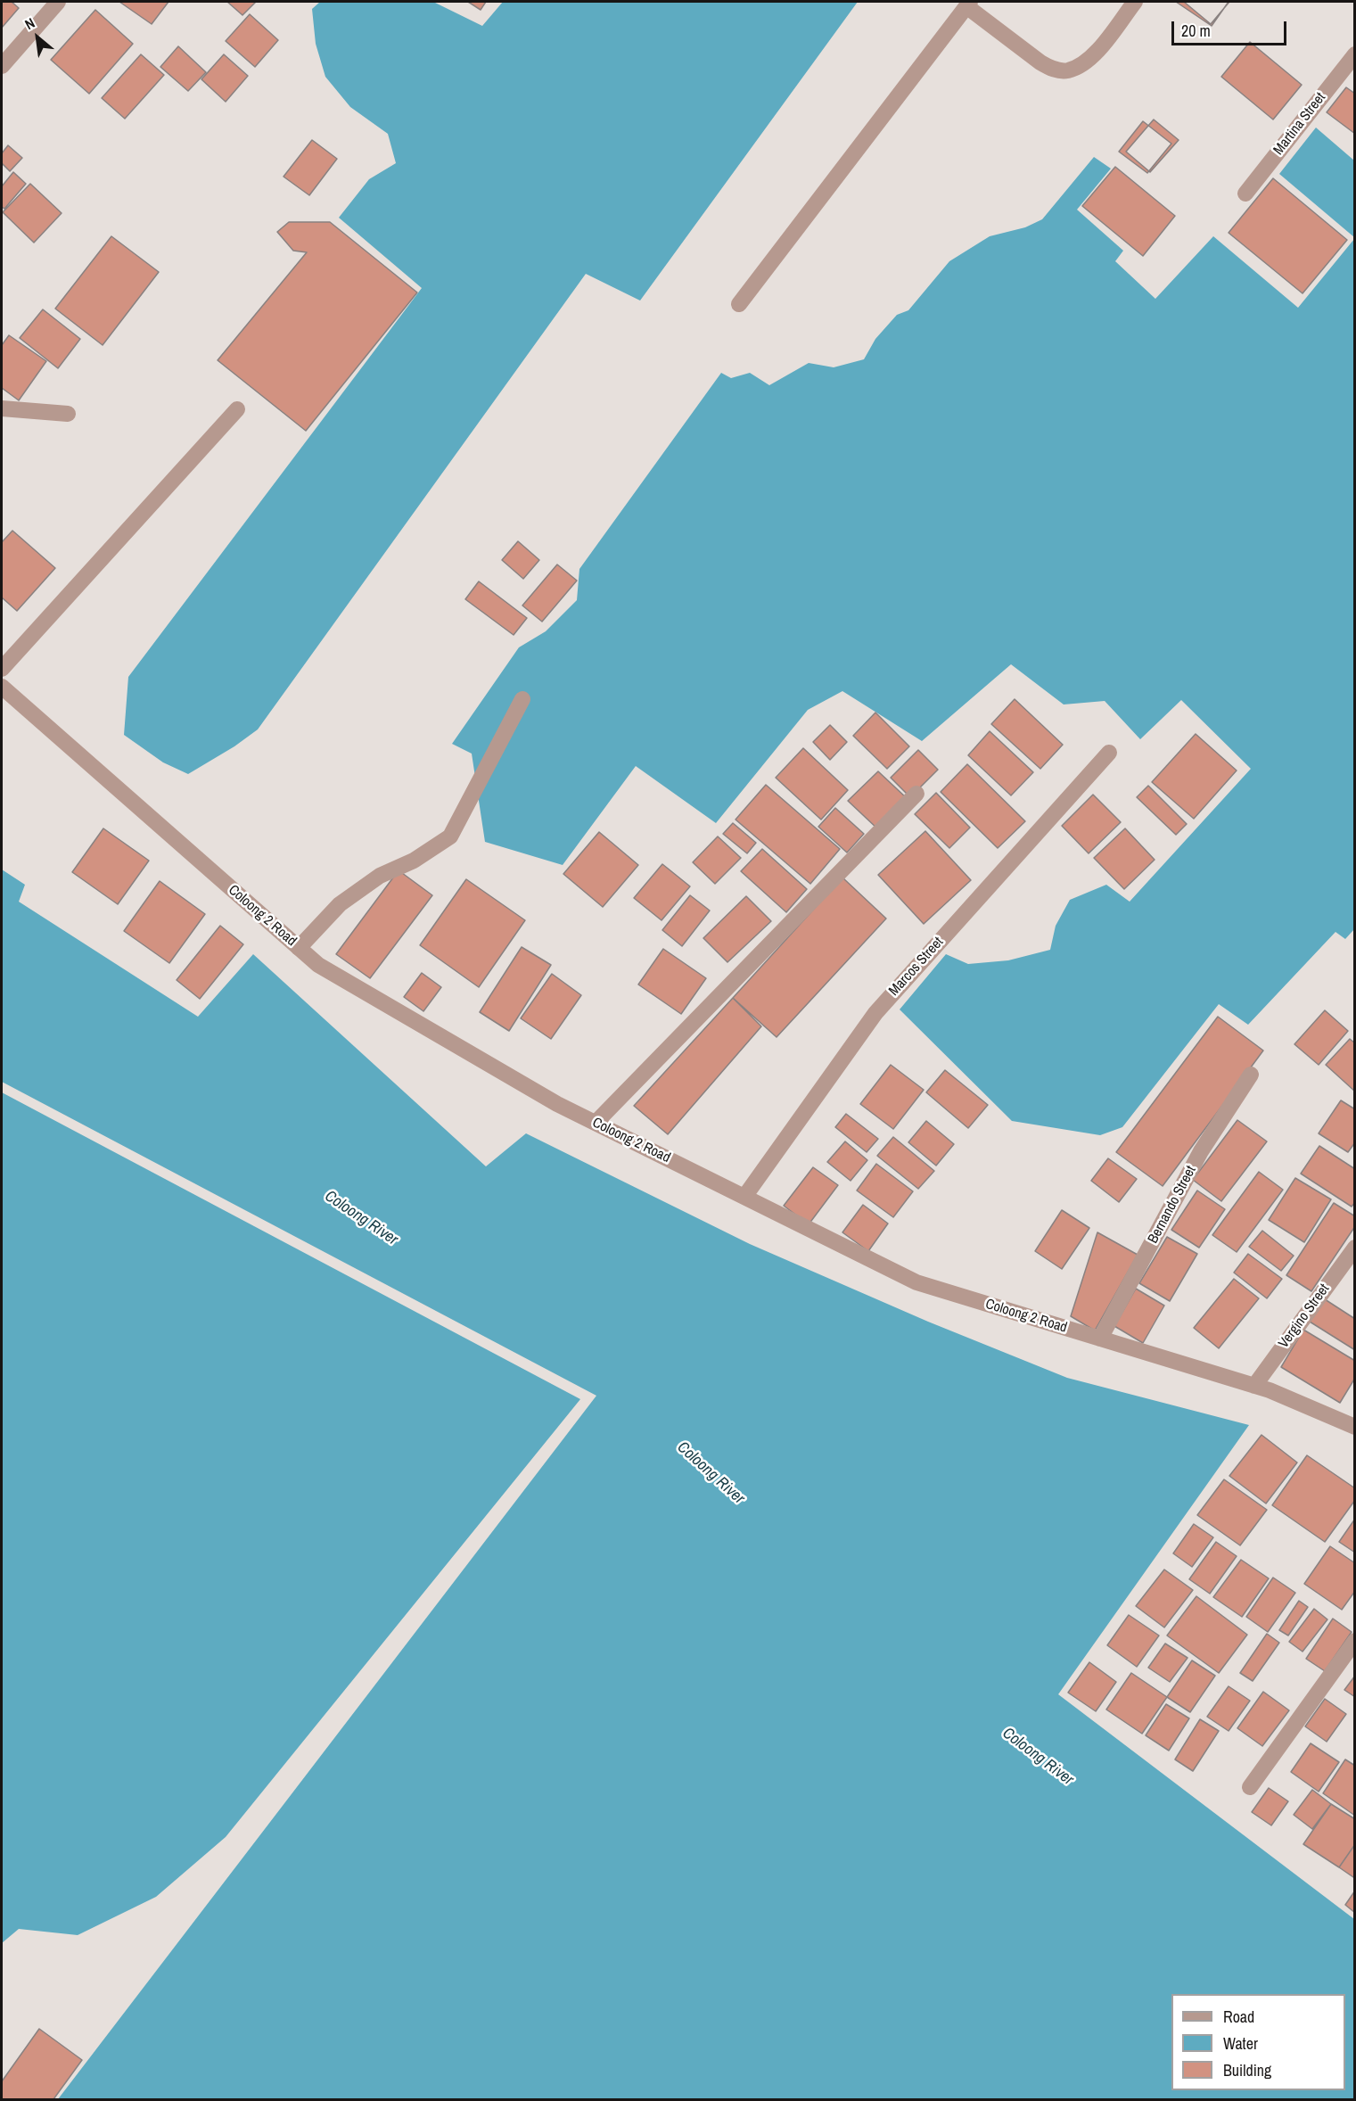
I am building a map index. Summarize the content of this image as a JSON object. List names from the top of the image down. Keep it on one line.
{"streets":{"street":["Martina Street","Coloong 2 Road","Marcos Street","Bernando Street","Vergino Street"]},"crossings":[["Coloong 2 Road","Marcos Street"],["Coloong 2 Road","Bernando Street"],["Coloong 2 Road","Vergino Street"]],"water":["Coloong River"],"legend":["Road","Water","Building"],"scale_bar":"20 m","north":"top left"}
